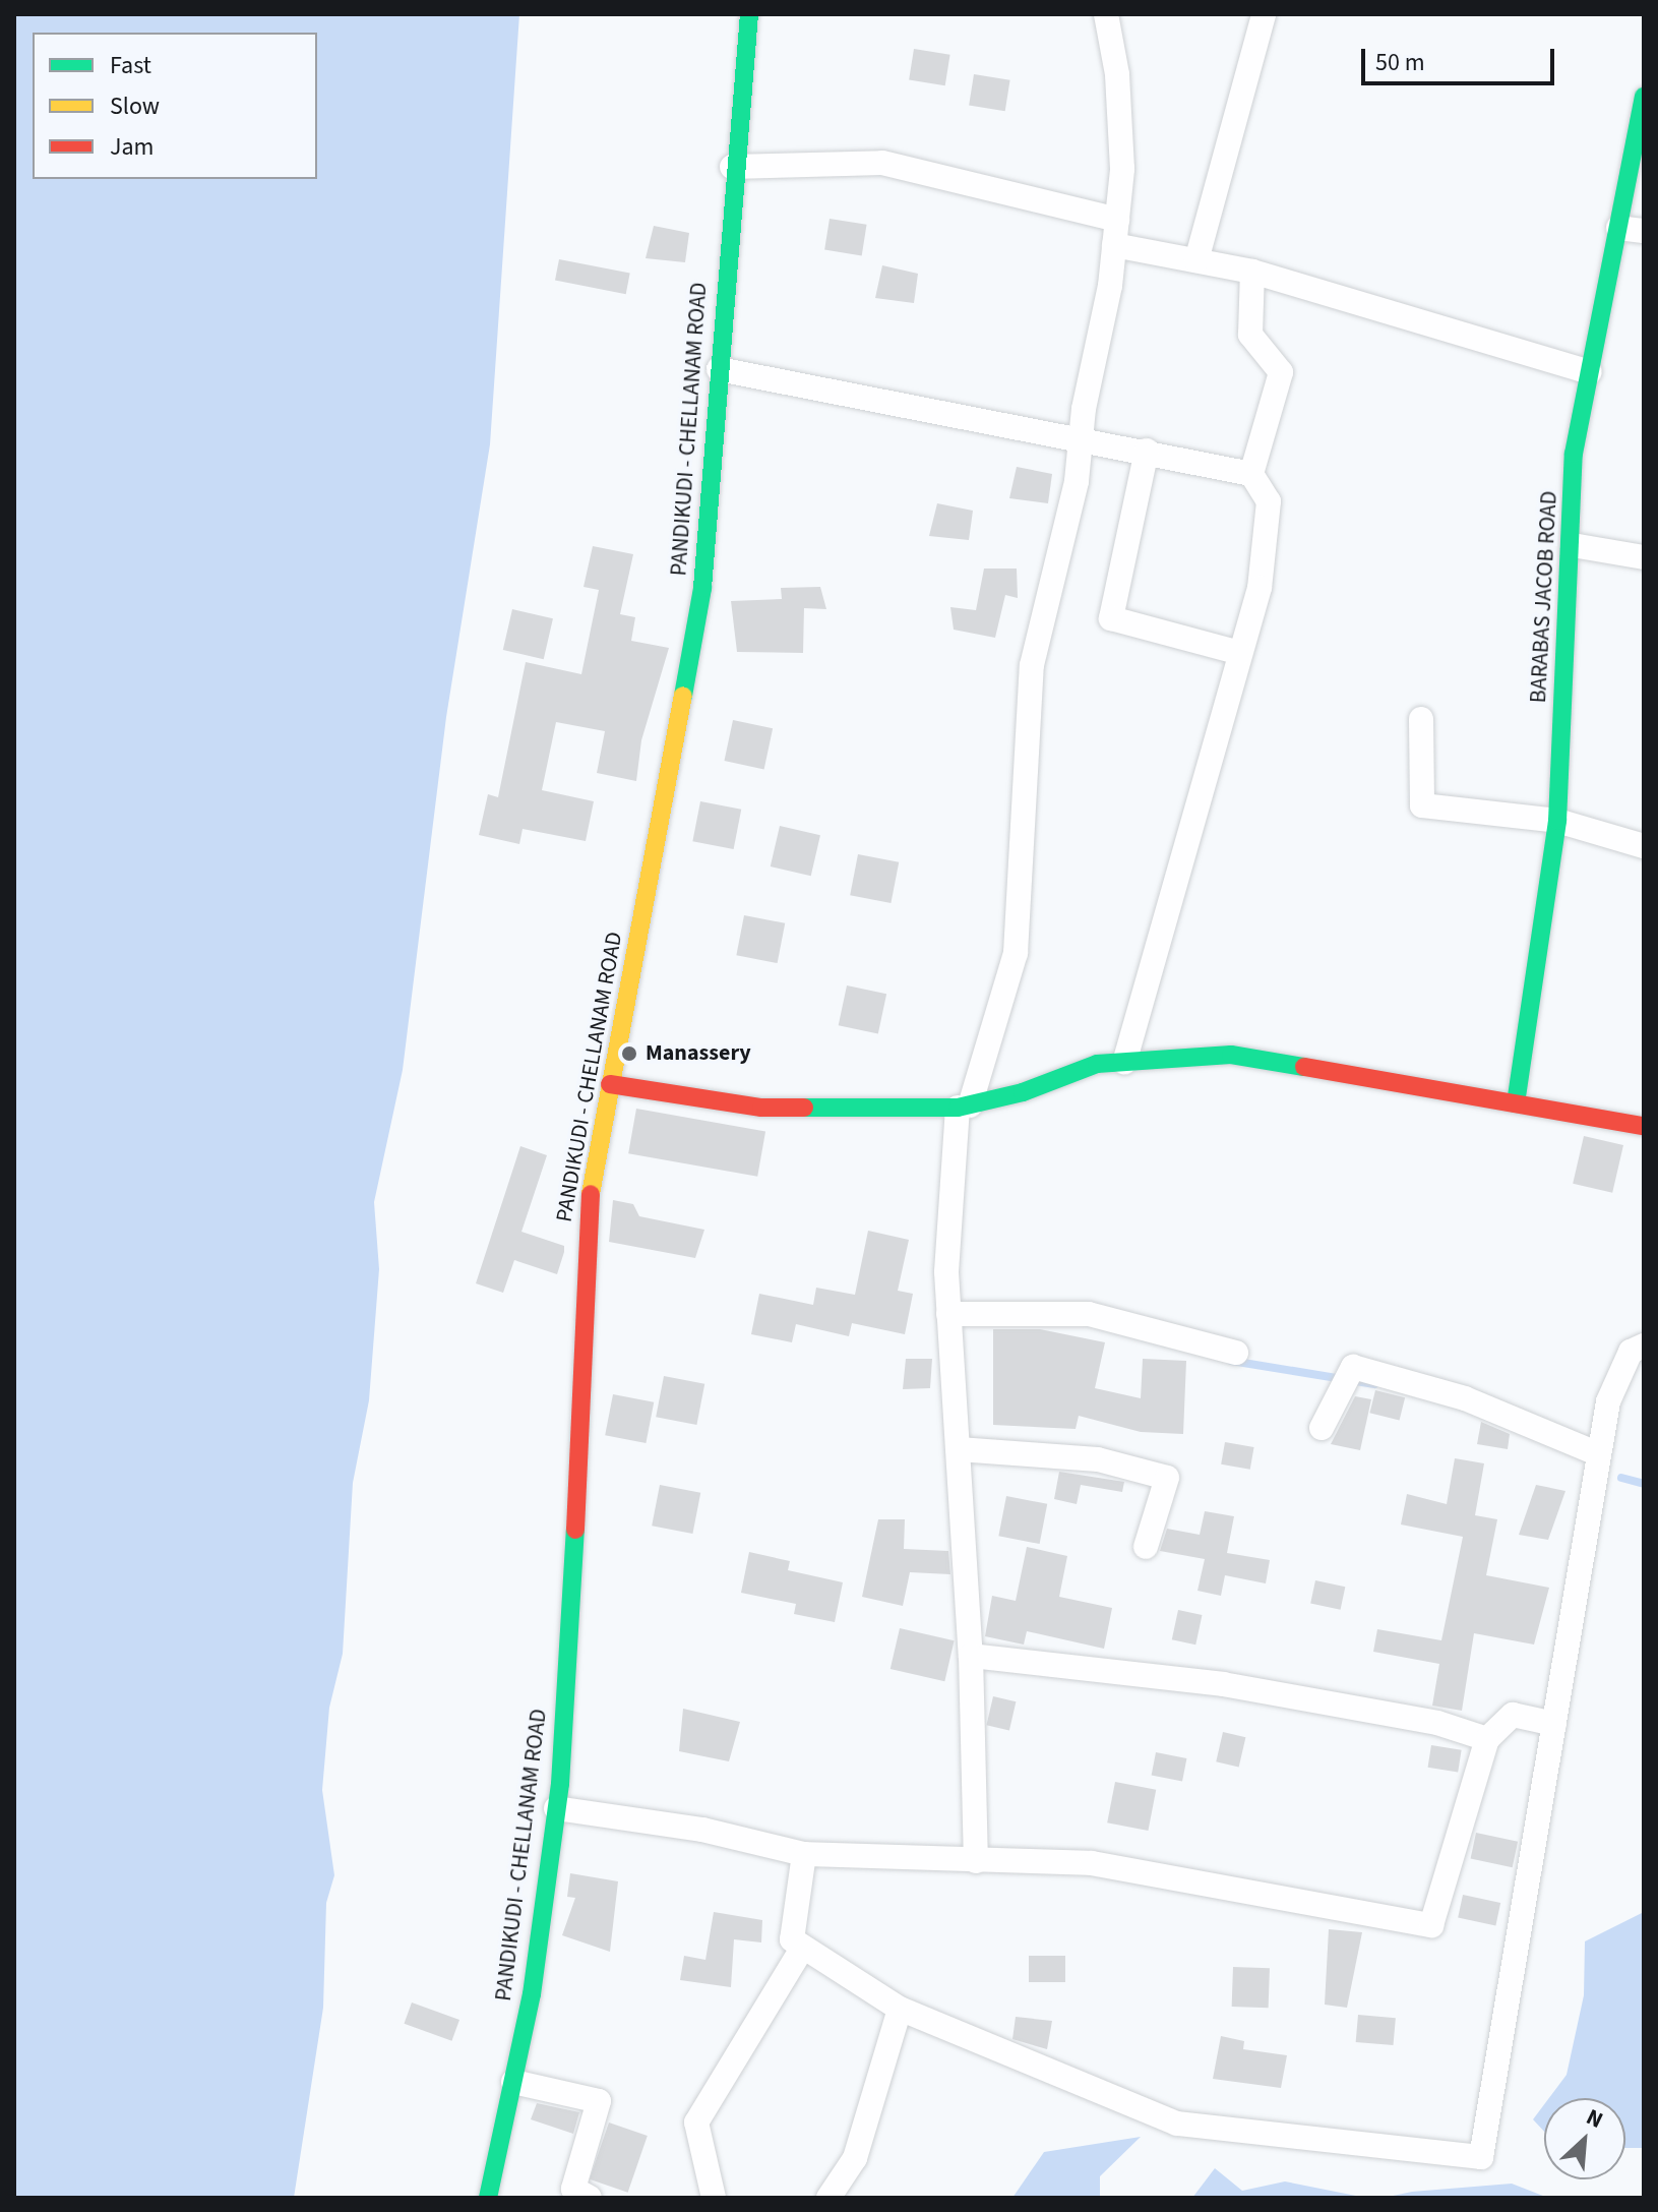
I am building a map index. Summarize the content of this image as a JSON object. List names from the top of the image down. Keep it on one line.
{"streets":{"main road":["PANDIKUDI - CHELLANAM ROAD","BARABAS JACOB ROAD"]},"places":["Manassery"],"legend":["Fast","Slow","Jam"],"scale_bar":"50 m","north":"top right"}
